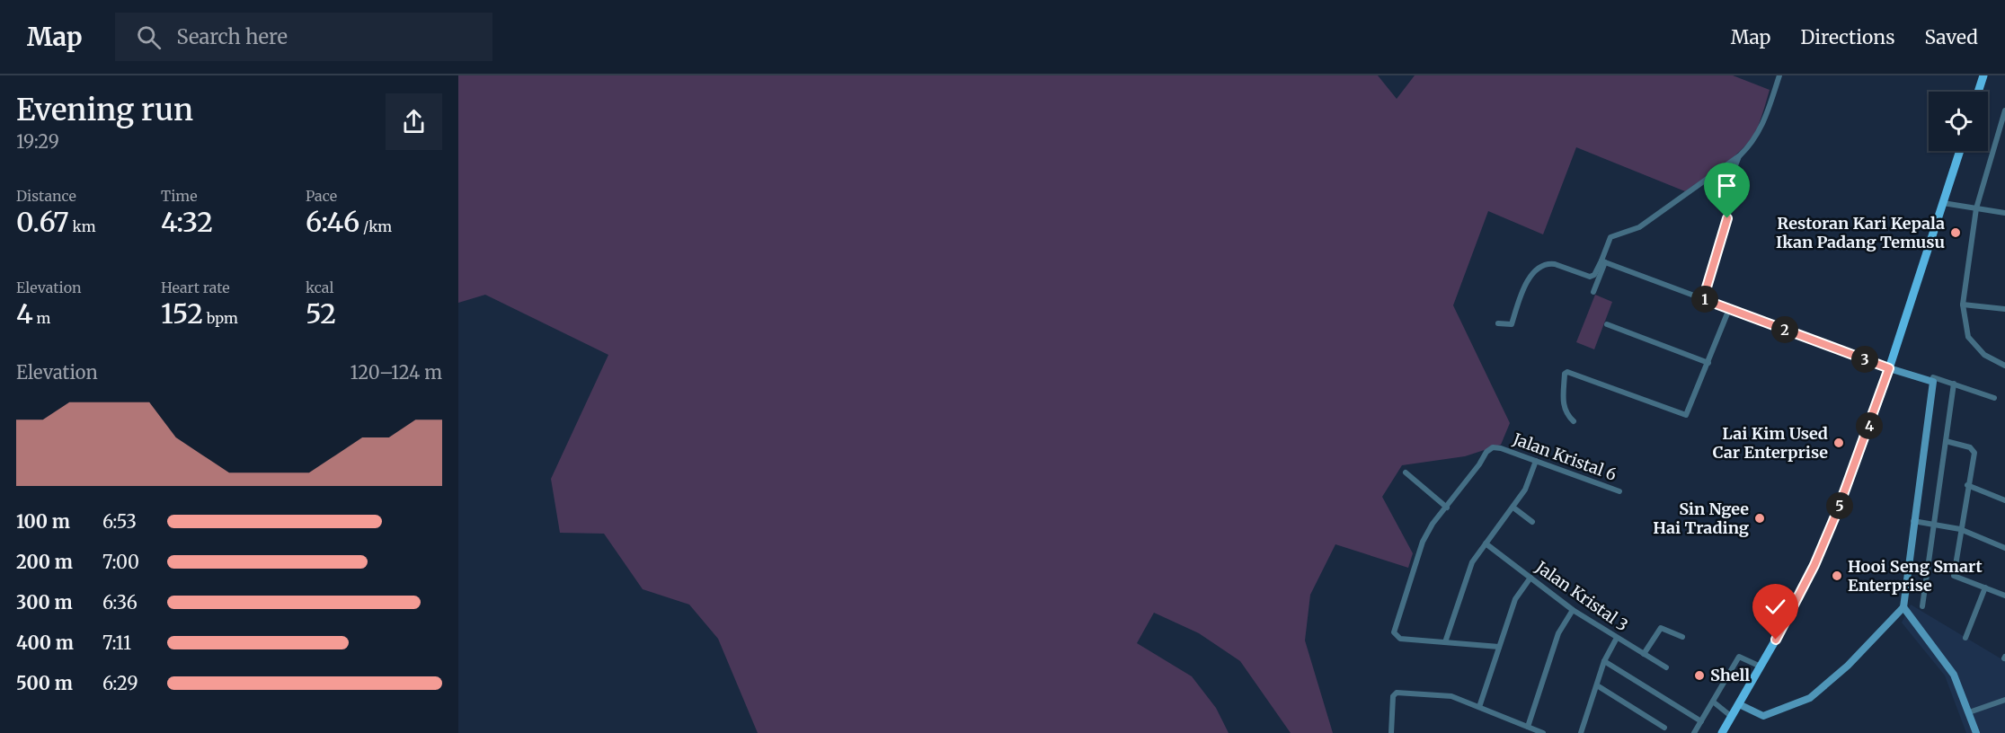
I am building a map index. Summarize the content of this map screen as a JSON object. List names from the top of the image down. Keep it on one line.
{"streets":{"street":["Jalan Kristal 6","Jalan Kristal 3"]},"places":["Restoran Kari Kepala Ikan Padang Temusu","Lai Kim Used Car Enterprise","Sin Ngee Hai Trading","Hooi Seng Smart Enterprise","Shell"],"page":{"header":"Map","search":"Search here","nav":["Map","Directions","Saved"],"heading":["Evening run","19:29"],"stats":[["Distance","0.67 km"],["Time","4:32"],["Pace","6:46 /km"],["Elevation","4 m"],["Heart rate","152 bpm"],["kcal","52"]],"pins":["1","2","3","4","5"],"chart":["Elevation","120–124 m"],"list":[{"name":"100 m","note":"6:53"},{"name":"200 m","note":"7:00"},{"name":"300 m","note":"6:36"},{"name":"400 m","note":"7:11"},{"name":"500 m","note":"6:29"}]}}
